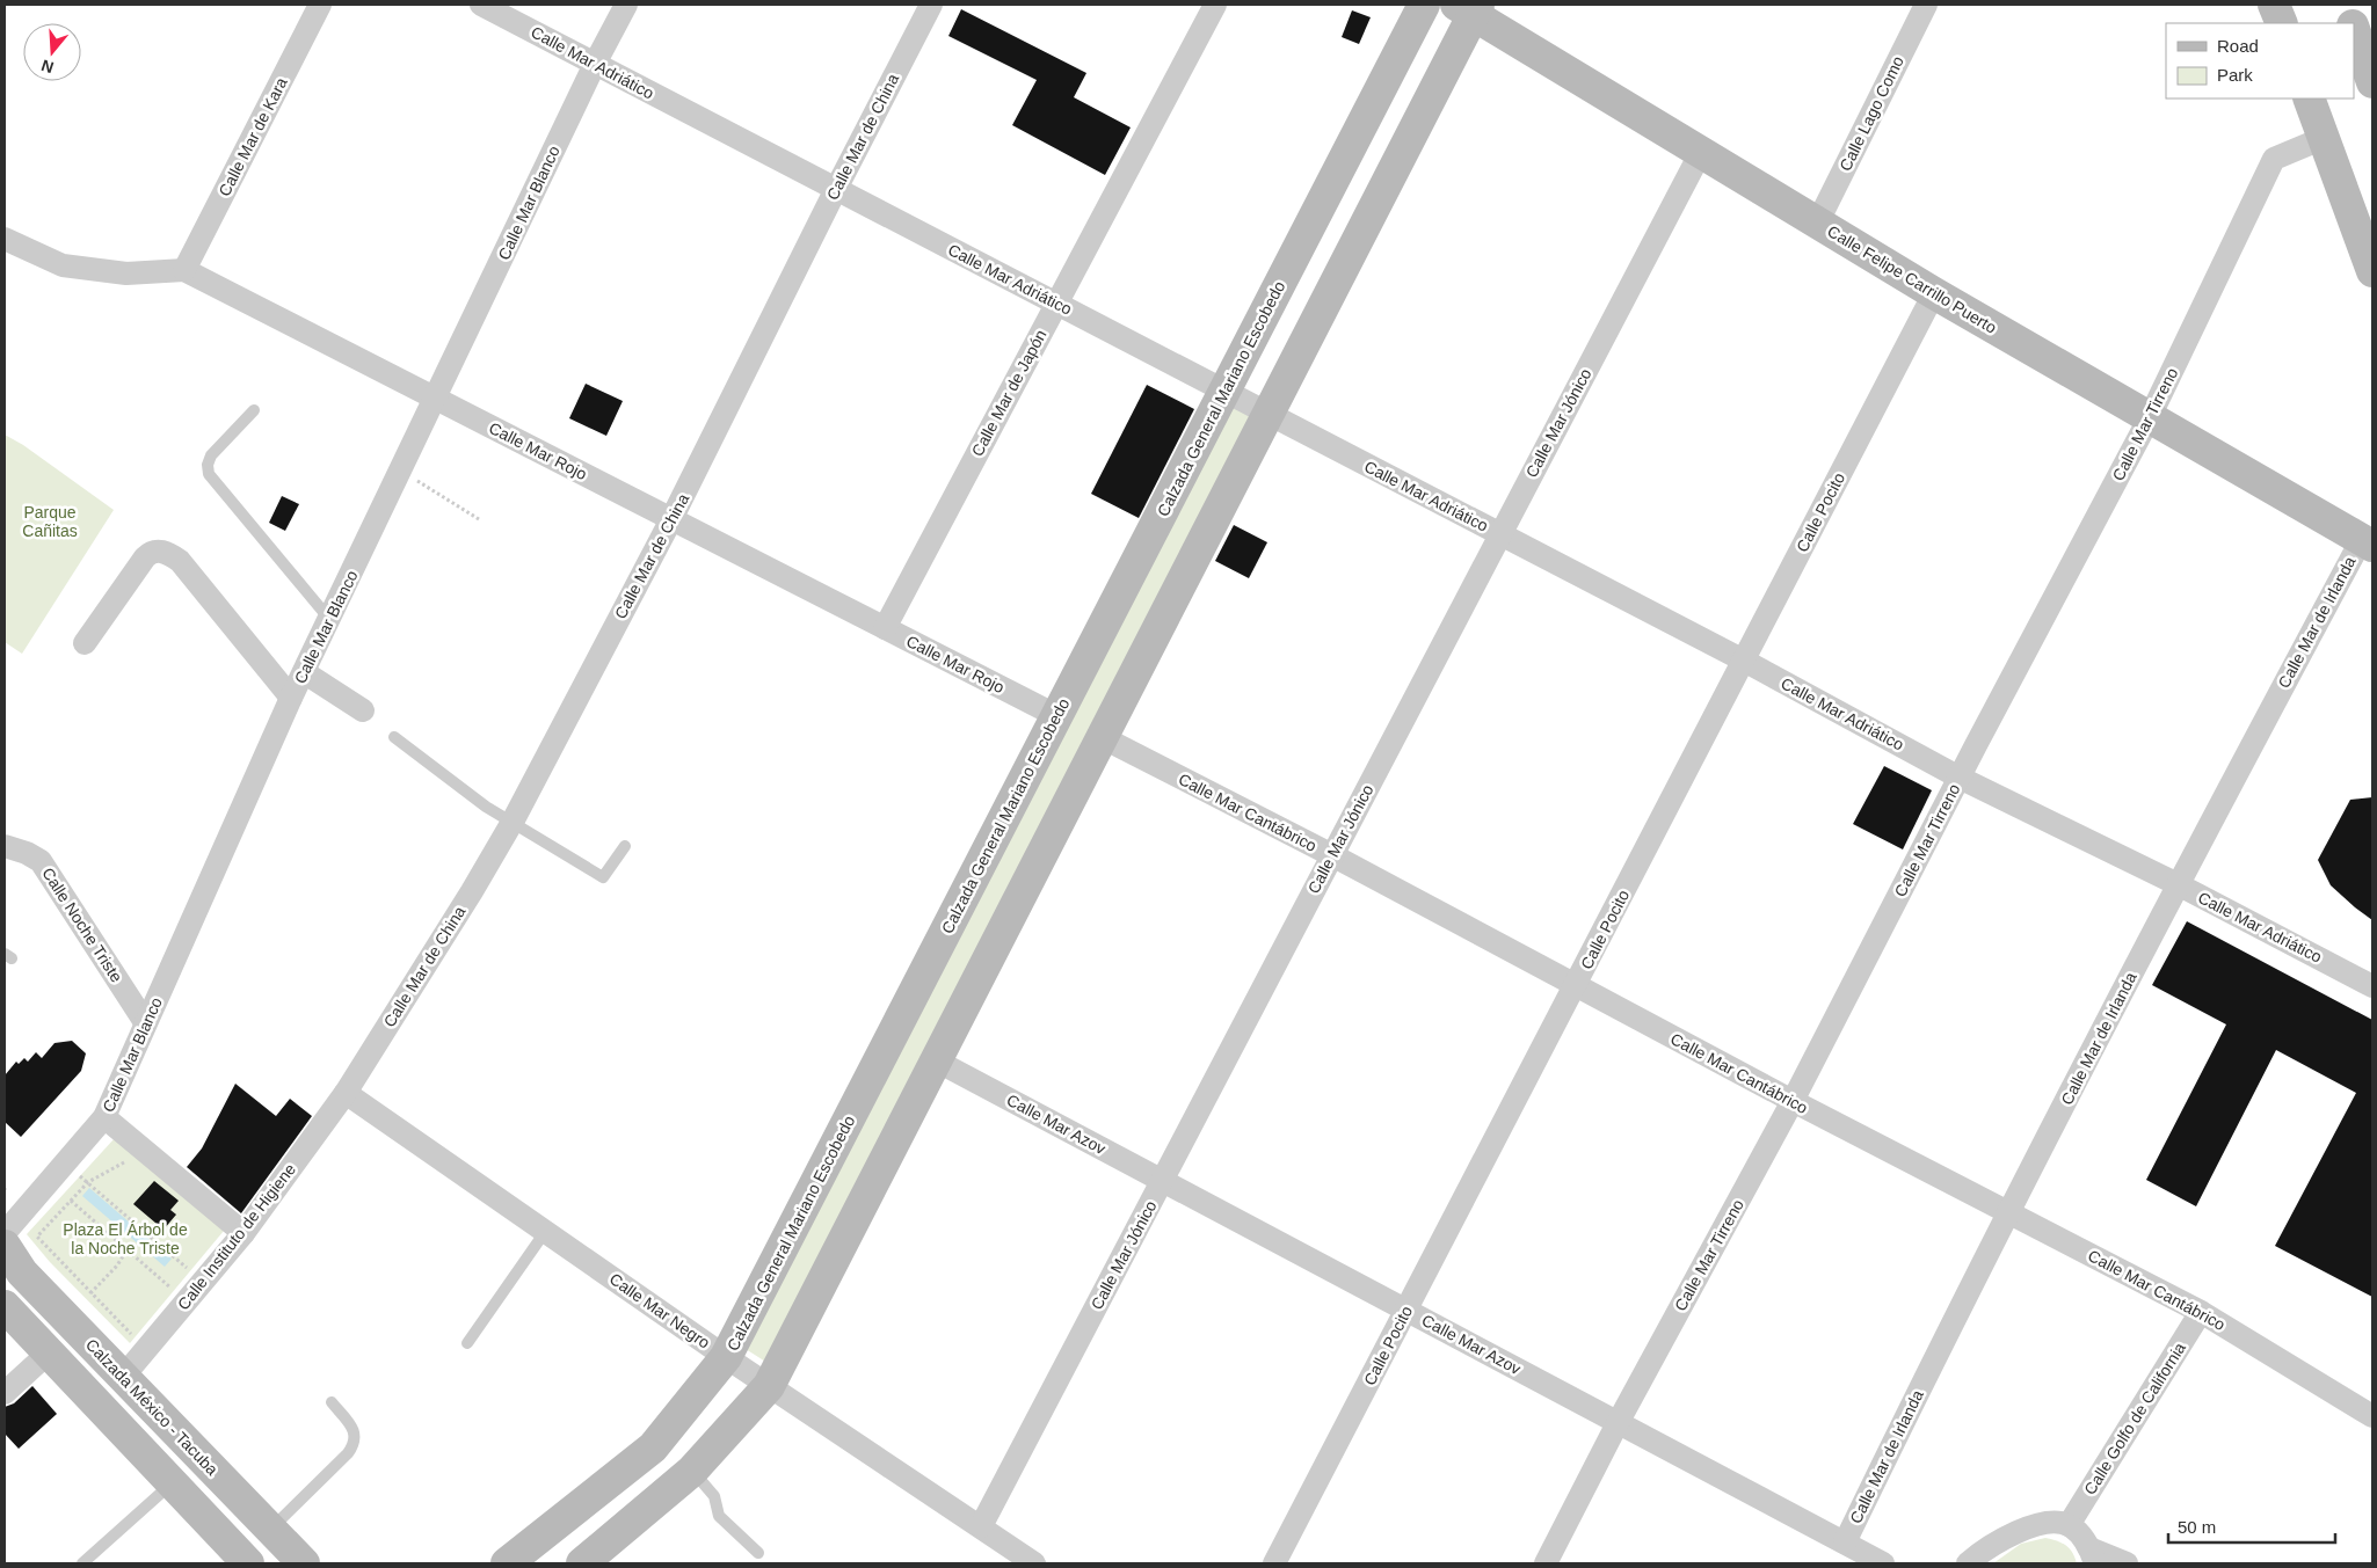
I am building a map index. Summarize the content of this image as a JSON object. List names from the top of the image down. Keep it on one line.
{"streets":{"main road":["Calle Felipe Carrillo Puerto","Calzada General Mariano Escobedo","Calzada México - Tacuba"],"street":["Calle Mar Adriático","Calle Lago Como","Calle Mar de Kara","Calle Mar de China","Calle Mar Blanco","Calle Mar de Japón","Calle Mar Jónico","Calle Mar Tirreno","Calle Mar Rojo","Calle Pocito","Calle Mar de Irlanda","Calle Mar Cantábrico","Calle Noche Triste","Calle Mar Azov","Calle Instituto de Higiene","Calle Mar Negro","Calle Golfo de California"]},"crossings":[["Calle Mar Adriático","Calle Mar de China"],["Calle Mar Adriático","Calle Mar Blanco"],["Calle Mar Adriático","Calle Mar de Japón"],["Calle Mar Adriático","Calzada General Mariano Escobedo"],["Calle Mar Adriático","Calle Mar Jónico"],["Calle Mar Adriático","Calle Mar Tirreno"],["Calle Mar Adriático","Calle Pocito"],["Calle Mar Adriático","Calle Mar de Irlanda"],["Calle Lago Como","Calle Felipe Carrillo Puerto"],["Calle Mar de Kara","Calle Mar Rojo"],["Calle Mar de China","Calle Mar Rojo"],["Calle Mar de China","Calle Instituto de Higiene"],["Calle Mar de China","Calle Mar Negro"],["Calle Mar Blanco","Calle Mar Rojo"],["Calle Mar Blanco","Calle Noche Triste"],["Calle Felipe Carrillo Puerto","Calle Mar Jónico"],["Calle Felipe Carrillo Puerto","Calle Mar Tirreno"],["Calle Felipe Carrillo Puerto","Calle Pocito"],["Calle Felipe Carrillo Puerto","Calle Mar de Irlanda"],["Calle Mar de Japón","Calle Mar Rojo"],["Calzada General Mariano Escobedo","Calle Mar Rojo"],["Calzada General Mariano Escobedo","Calle Mar Negro"],["Calle Mar Jónico","Calle Mar Cantábrico"],["Calle Mar Jónico","Calle Mar Azov"],["Calle Mar Jónico","Calle Mar Negro"],["Calle Mar Tirreno","Calle Mar Cantábrico"],["Calle Mar Tirreno","Calle Mar Azov"],["Calle Pocito","Calle Mar Cantábrico"],["Calle Pocito","Calle Mar Azov"],["Calle Mar de Irlanda","Calle Mar Cantábrico"],["Calle Mar de Irlanda","Calle Mar Azov"],["Calle Mar Cantábrico","Calle Golfo de California"],["Calle Instituto de Higiene","Calle Mar Negro"],["Calle Instituto de Higiene","Calzada México - Tacuba"]],"parks":["Parque Cañitas","Plaza El Árbol de la Noche Triste"],"legend":["Road","Park"],"scale_bar":"50 m","north":"bottom"}
